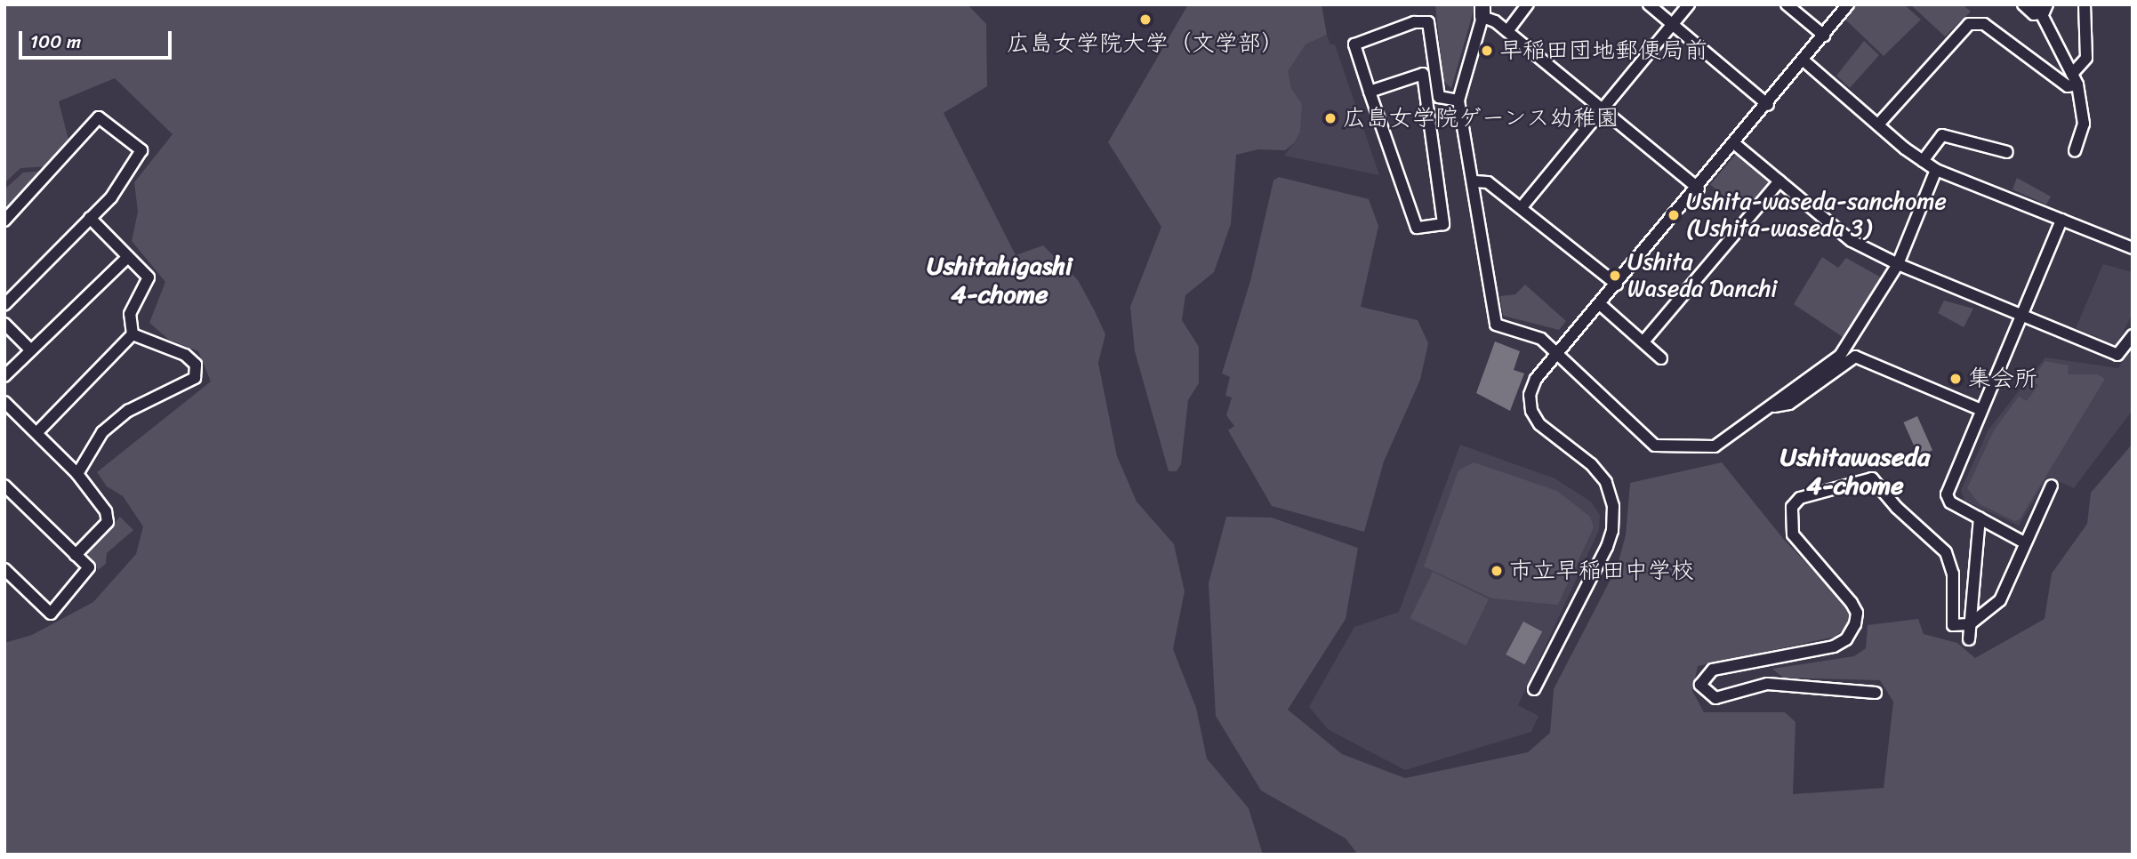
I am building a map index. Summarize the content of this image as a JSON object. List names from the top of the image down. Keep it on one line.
{"districts":["Ushitahigashi 4-chome","Ushitawaseda 4-chome"],"places":["広島女学院大学（文学部）","早稲田団地郵便局前","広島女学院ゲーンス幼稚園","Ushita-waseda-sanchome (Ushita-waseda 3)","Ushita Waseda Danchi","集会所","市立早稲田中学校"],"scale_bar":"100 m"}
